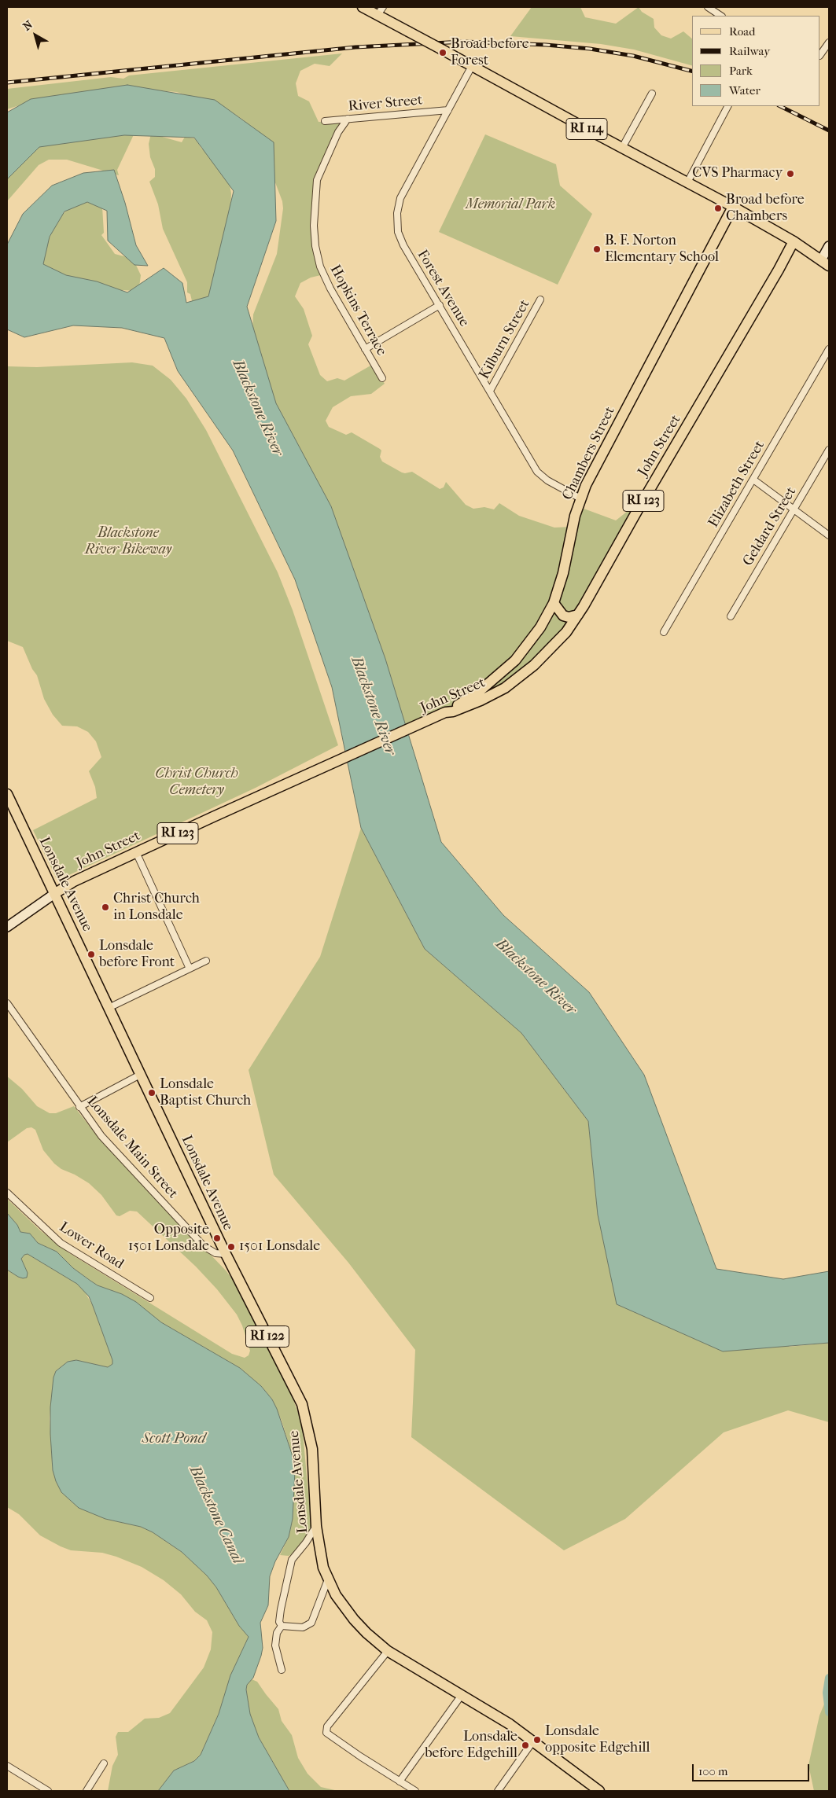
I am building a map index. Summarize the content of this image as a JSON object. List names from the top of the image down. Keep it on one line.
{"streets":{"main road":["RI 114","John Street","Chambers Street","RI 123","Lonsdale Avenue","RI 122"],"street":["River Street","Forest Avenue","Hopkins Terrace","Kilburn Street","Elizabeth Street","Geldard Street","Lonsdale Main Street","Lower Road"]},"crossings":[["River Street","Forest Avenue"],["River Street","Hopkins Terrace"],["RI 114","Forest Avenue"],["RI 114","John Street"],["RI 114","Chambers Street"],["Forest Avenue","Kilburn Street"],["Forest Avenue","Chambers Street"],["John Street","Chambers Street"],["John Street","RI 123"],["John Street","Lonsdale Avenue"],["RI 123","Lonsdale Avenue"],["Lonsdale Avenue","Lonsdale Main Street"]],"water":["Blackstone River","Scott Pond","Blackstone Canal"],"parks":["Memorial Park","Blackstone River Bikeway","Christ Church Cemetery"],"places":["Broad before Forest","CVS Pharmacy","Broad before Chambers","B. F. Norton Elementary School","Christ Church in Lonsdale","Lonsdale before Front","Lonsdale Baptist Church","Opposite 1501 Lonsdale","1501 Lonsdale","Lonsdale opposite Edgehill","Lonsdale before Edgehill"],"legend":["Road","Railway","Park","Water"],"scale_bar":"100 m","north":"top left"}
